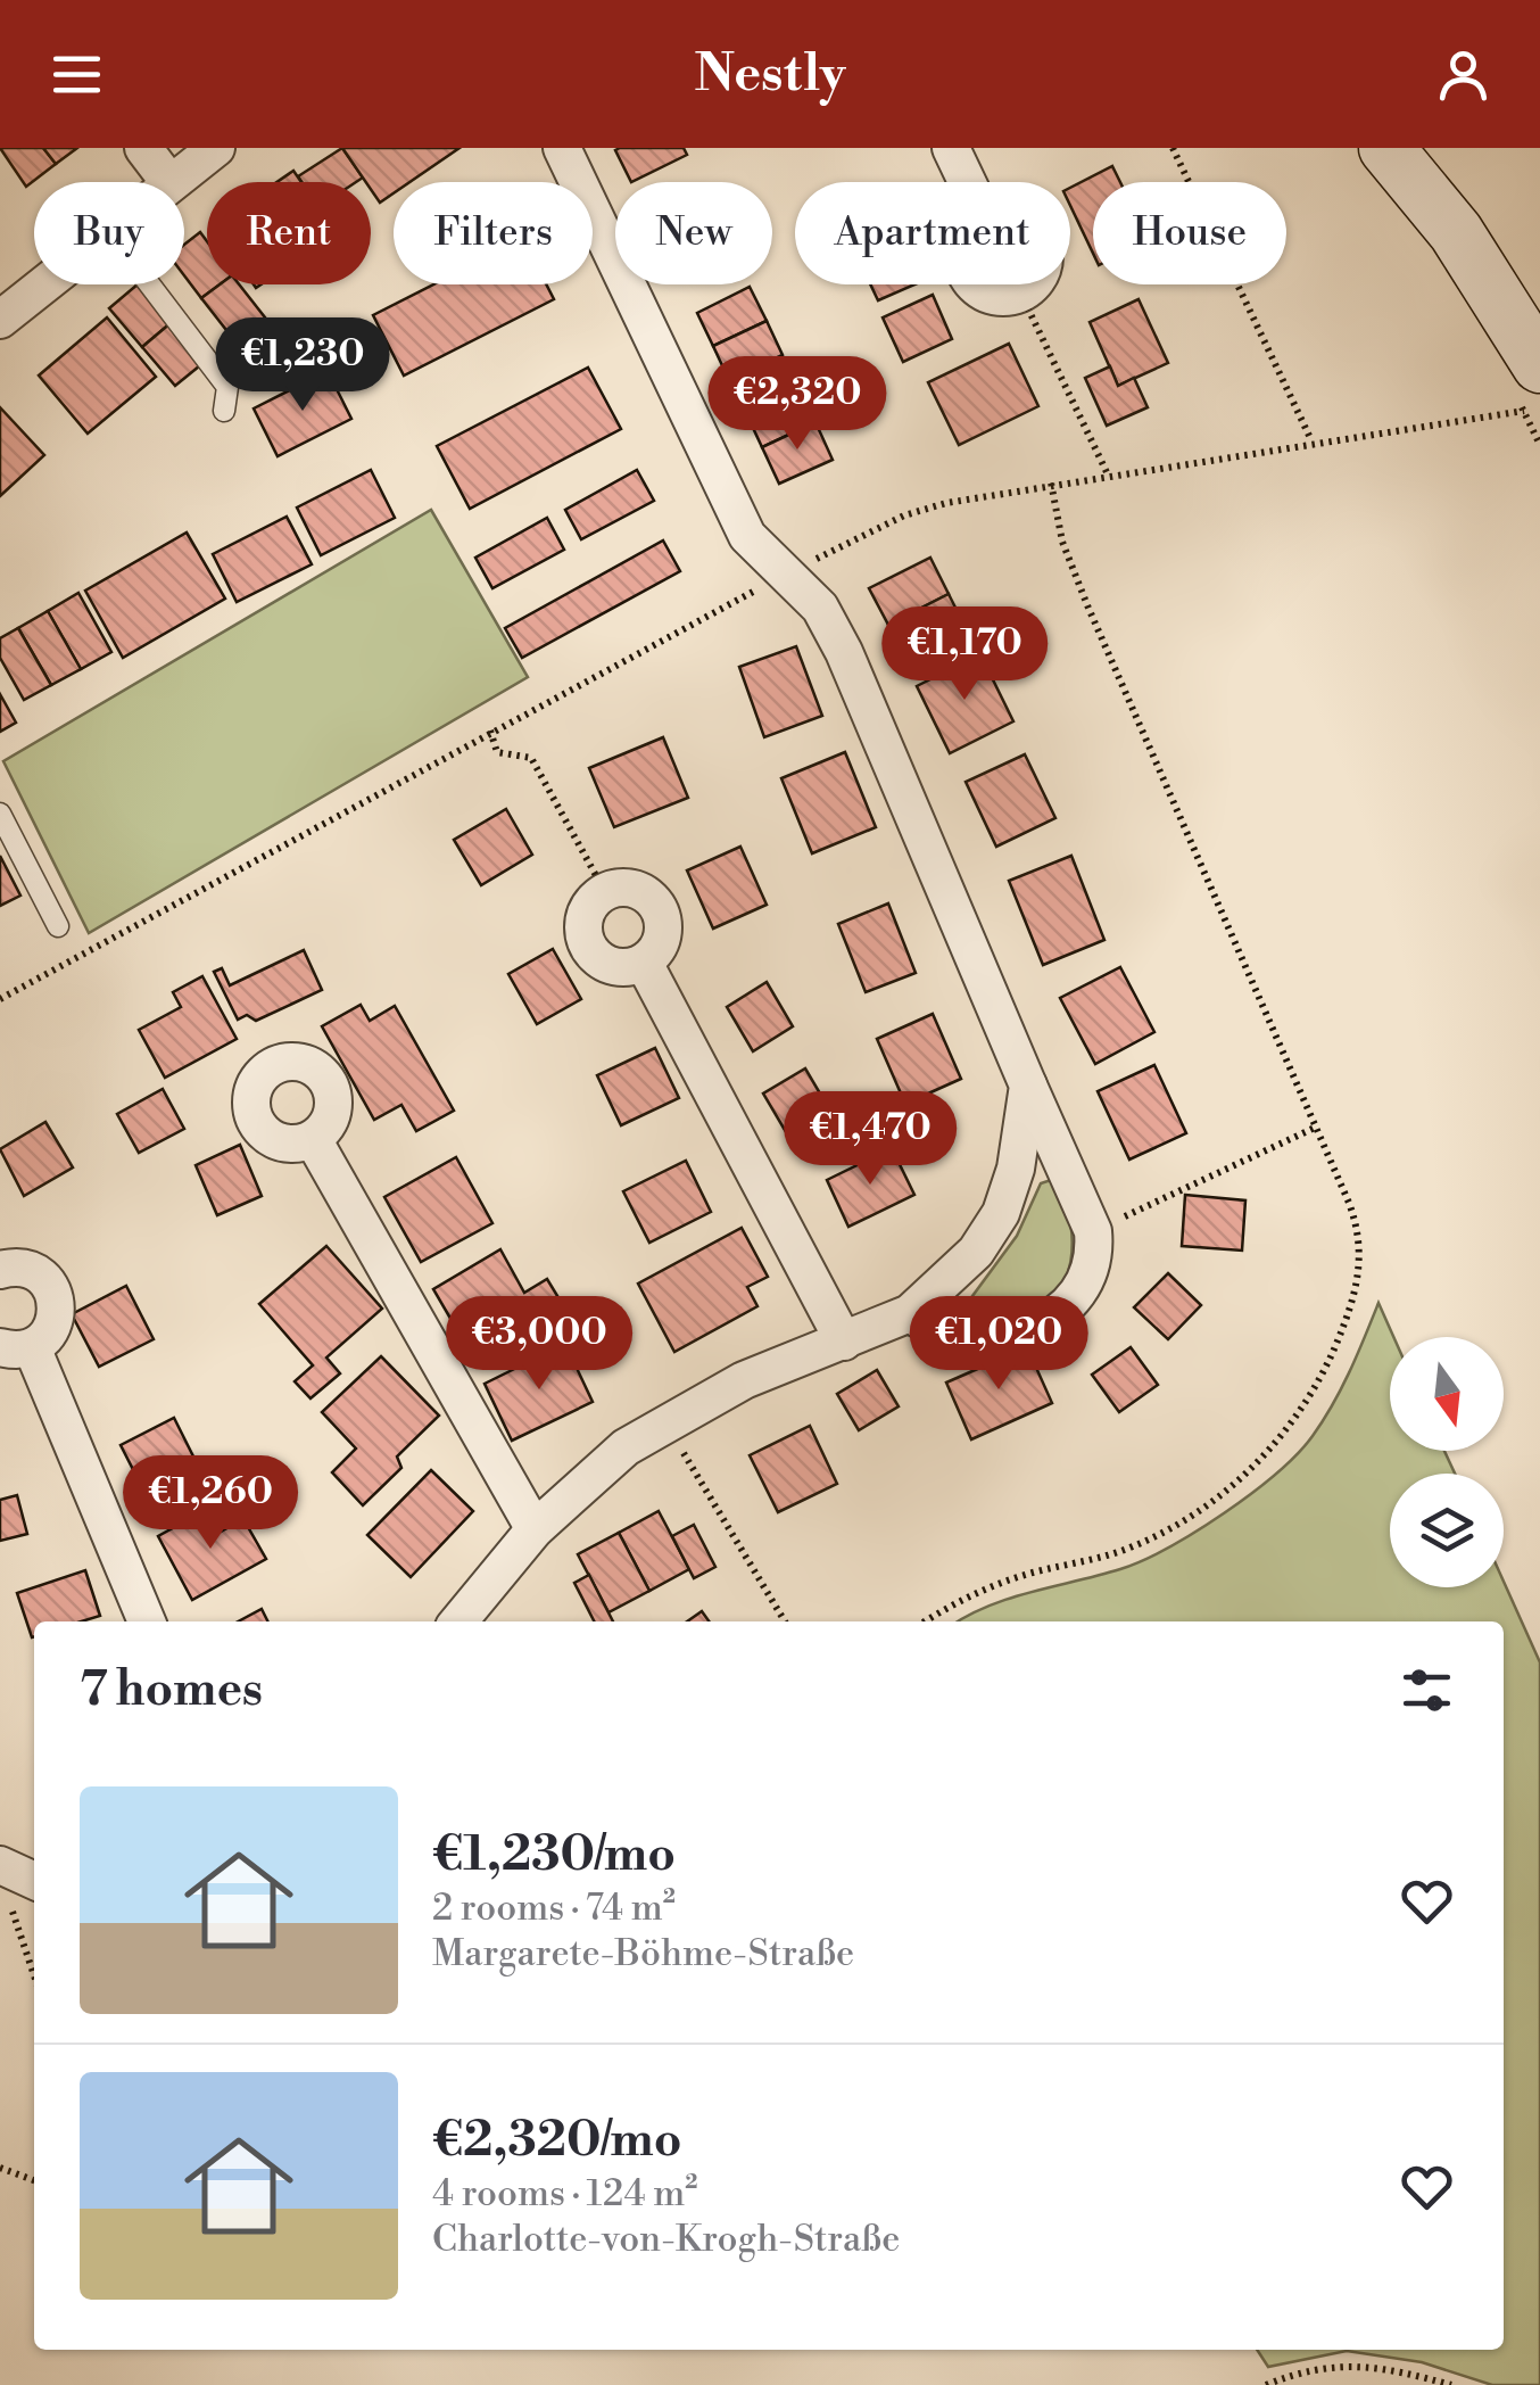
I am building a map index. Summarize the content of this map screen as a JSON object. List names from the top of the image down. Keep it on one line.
{"north":"bottom","page":{"header":"Nestly","chip":["Buy","Rent","Filters","New","Apartment","House"],"price":["€1,230","€2,320","€1,170","€1,470","€3,000","€1,020","€1,260"],"heading":"7 homes","list":[{"name":"€1,230/mo","note":"2 rooms · 74 m² · Margarete-Böhme-Straße"},{"name":"€2,320/mo","note":"4 rooms · 124 m² · Charlotte-von-Krogh-Straße"}]}}
